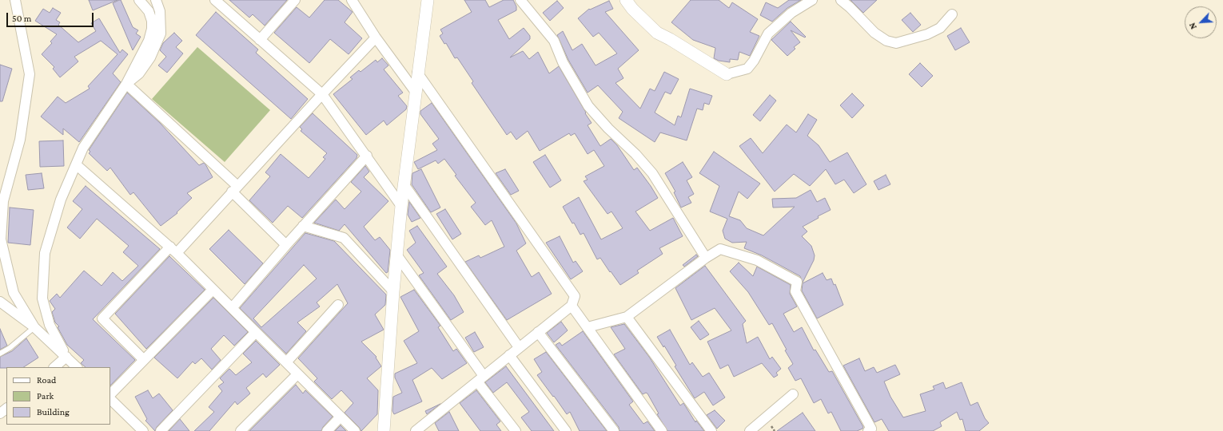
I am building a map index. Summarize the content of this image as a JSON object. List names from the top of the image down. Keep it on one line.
{"legend":["Road","Park","Building"],"scale_bar":"50 m","north":"bottom left"}
